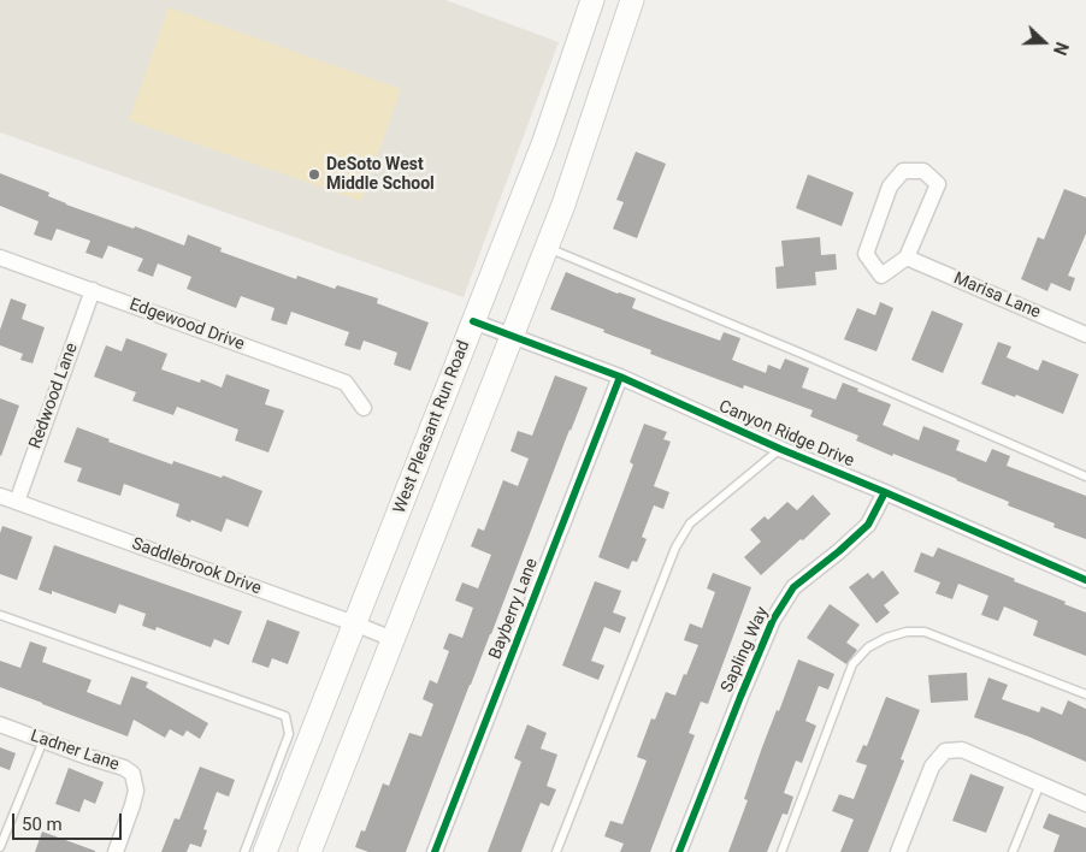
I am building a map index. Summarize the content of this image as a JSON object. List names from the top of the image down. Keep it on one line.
{"streets":{"main road":["West Pleasant Run Road"],"street":["Marisa Lane","Edgewood Drive","Redwood Lane","Canyon Ridge Drive","Saddlebrook Drive","Bayberry Lane","Sapling Way","Ladner Lane"]},"crossings":[["Edgewood Drive","Redwood Lane"],["Redwood Lane","Saddlebrook Drive"],["West Pleasant Run Road","Canyon Ridge Drive"],["West Pleasant Run Road","Saddlebrook Drive"],["Canyon Ridge Drive","Bayberry Lane"],["Canyon Ridge Drive","Sapling Way"]],"places":["DeSoto West Middle School"],"scale_bar":"50 m","north":"right"}
